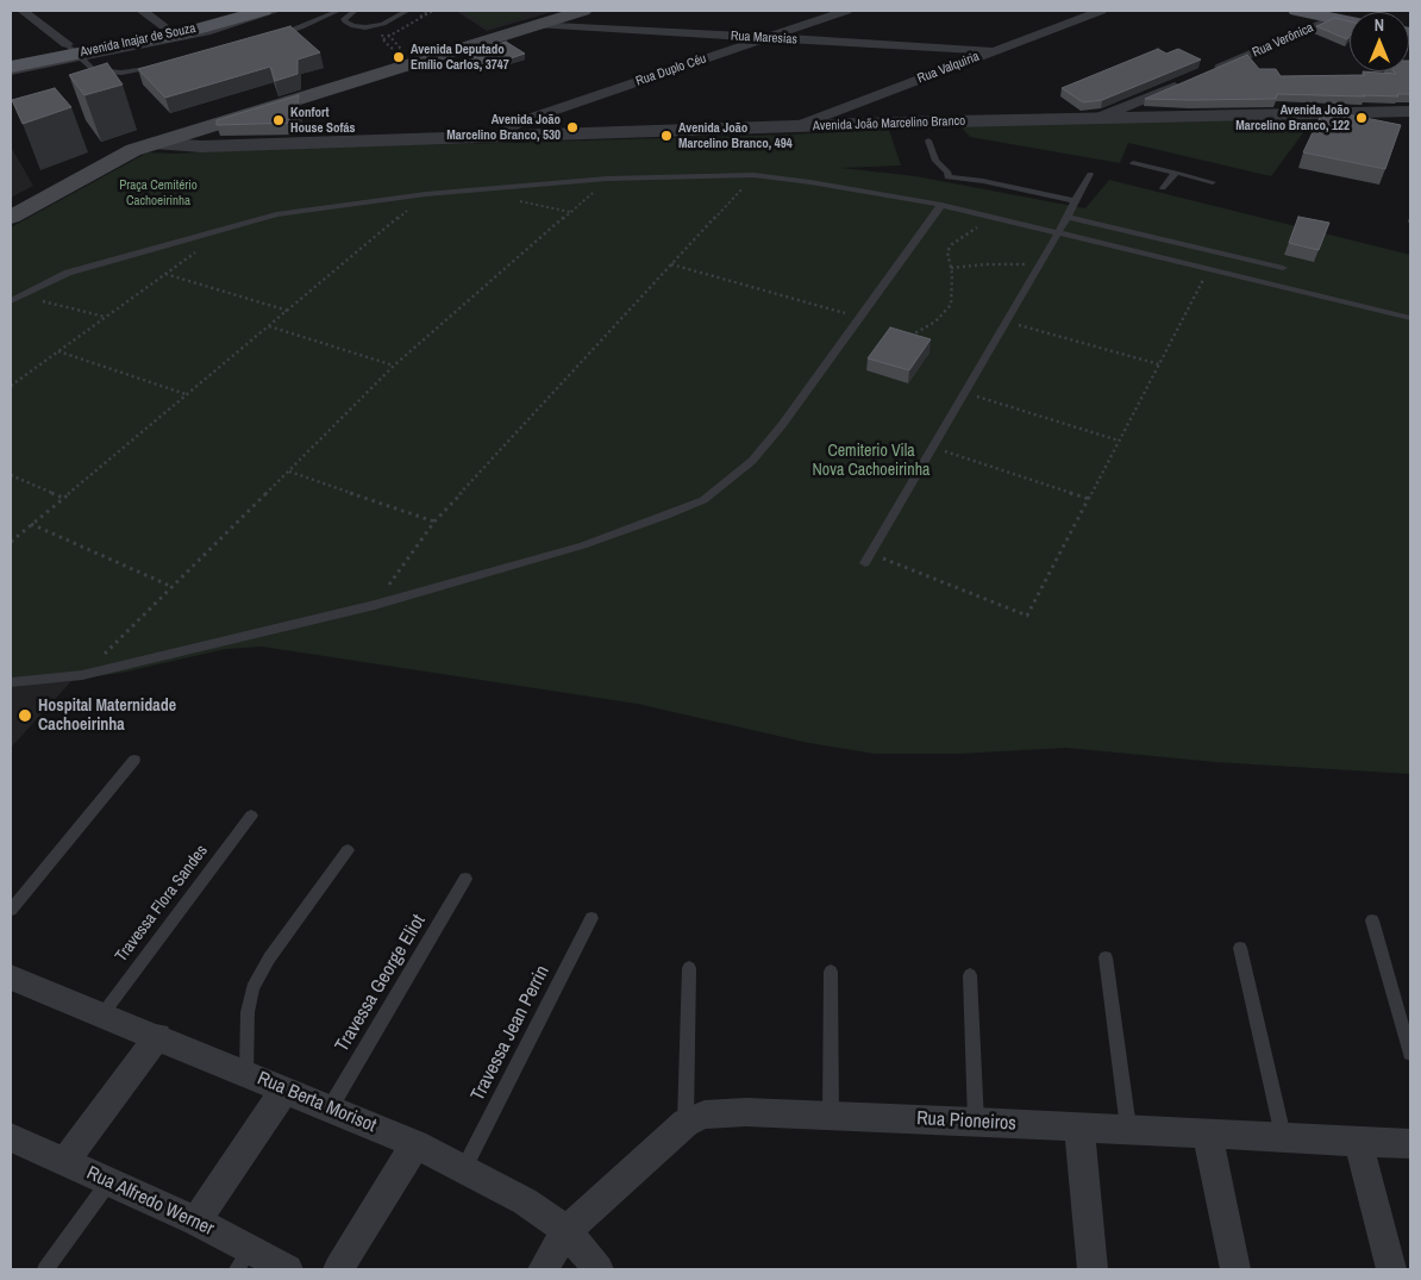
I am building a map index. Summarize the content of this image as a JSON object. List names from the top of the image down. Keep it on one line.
{"streets":{"main road":["Avenida Inajar de Souza"],"street":["Rua Maresias","Rua Verônica","Rua Valquiria","Rua Duplo Céu","Avenida João Marcelino Branco","Rua Berta Morisot","Rua Pioneiros","Rua Alfredo Werner"],"lane":["Travessa Flora Sandes","Travessa George Eliot","Travessa Jean Perrin"]},"crossings":[["Rua Maresias","Rua Valquiria"],["Rua Maresias","Rua Duplo Céu"],["Rua Valquiria","Avenida João Marcelino Branco"],["Rua Duplo Céu","Avenida João Marcelino Branco"],["Travessa Flora Sandes","Rua Berta Morisot"],["Travessa George Eliot","Rua Berta Morisot"],["Travessa Jean Perrin","Rua Berta Morisot"],["Rua Berta Morisot","Rua Pioneiros"]],"parks":["Praça Cemitério Cachoeirinha","Cemiterio Vila Nova Cachoeirinha"],"places":["Avenida Deputado Emílio Carlos, 3747","Avenida João Marcelino Branco, 122","Konfort House Sofás","Avenida João Marcelino Branco, 530","Avenida João Marcelino Branco, 494","Hospital Maternidade Cachoeirinha"],"north":"top"}
